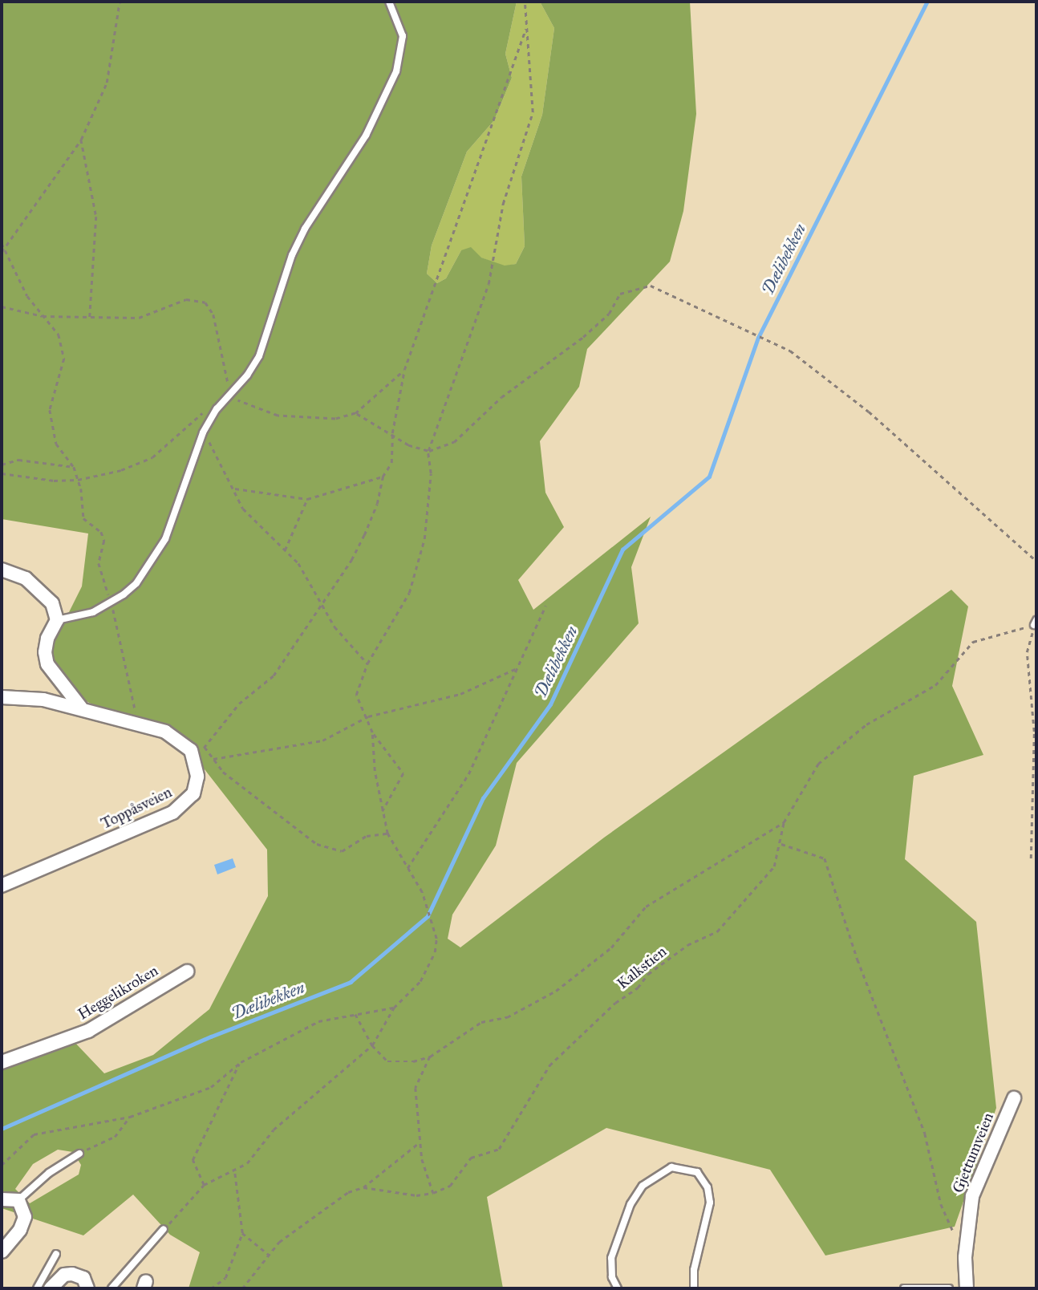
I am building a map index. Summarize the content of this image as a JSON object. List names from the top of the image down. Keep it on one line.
{"streets":{"street":["Toppåsveien","Heggelikroken","Gjettumveien"],"path":["Kalkstien"]},"water":["Dælibekken"]}
